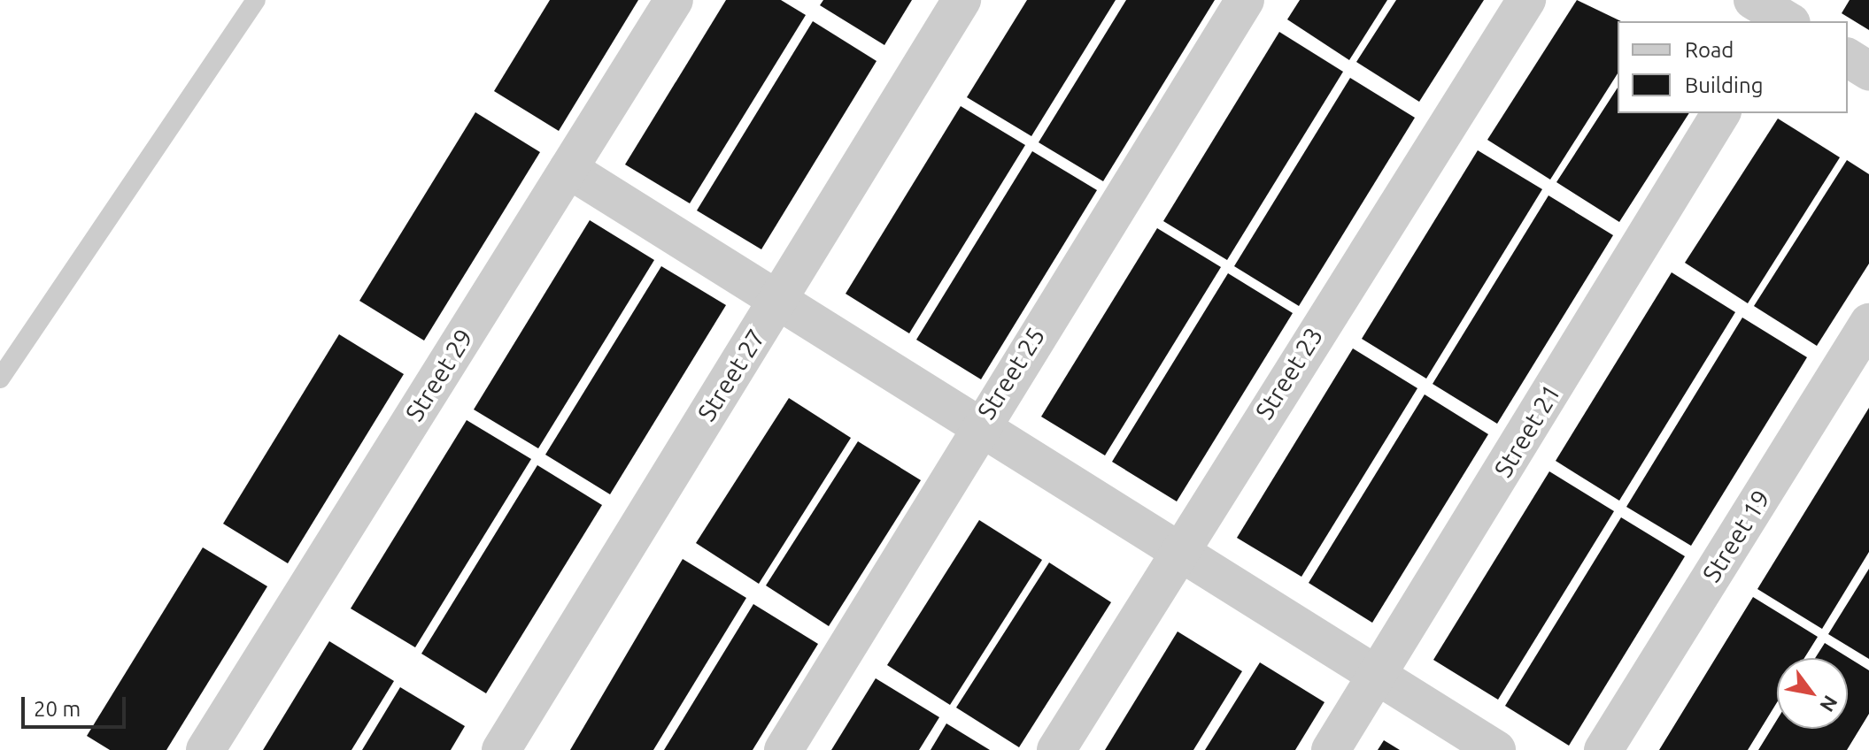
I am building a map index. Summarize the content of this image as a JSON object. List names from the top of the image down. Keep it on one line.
{"streets":{"street":["Street 25","Street 23","Street 29","Street 27","Street 21","Street 19"]},"legend":["Road","Building"],"scale_bar":"20 m","north":"bottom right"}
